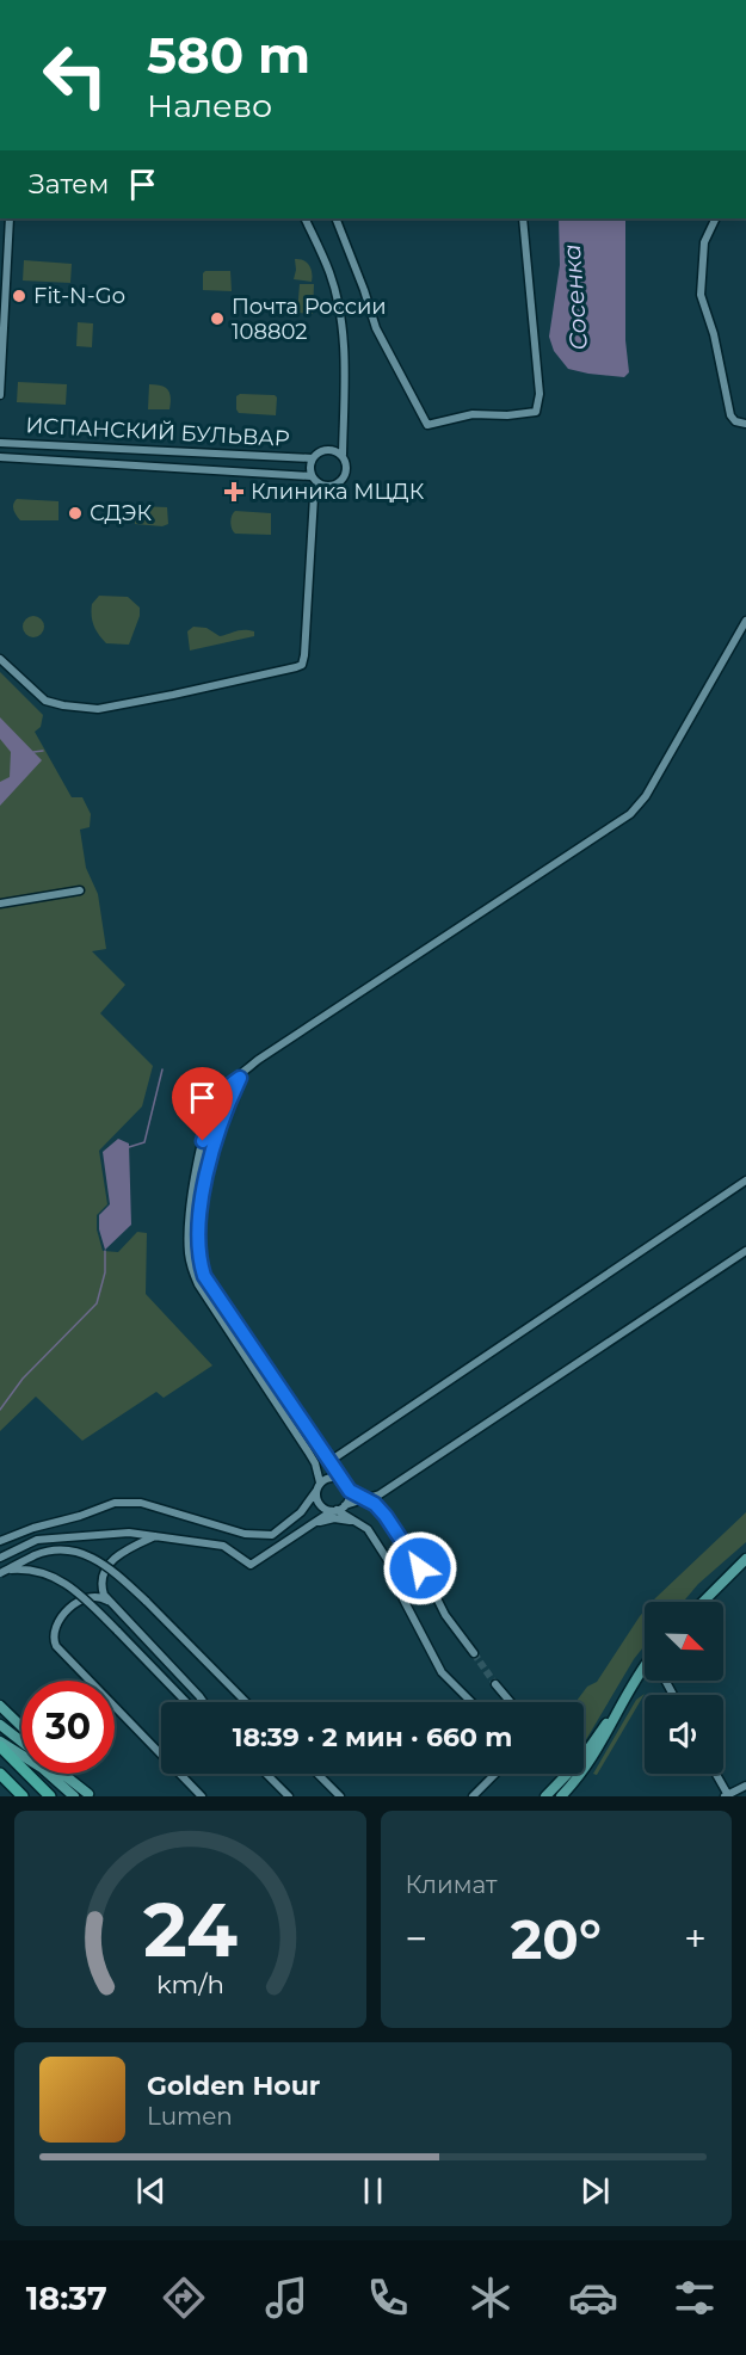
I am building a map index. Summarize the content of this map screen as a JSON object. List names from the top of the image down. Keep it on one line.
{"streets":{"street":["ИСПАНСКИЙ БУЛЬВАР"]},"water":["Сосенка"],"places":{"other":["Fit-N-Go","Почта России 108802","СДЭК"],"health":["Клиника МЦДК"]},"north":"bottom right","page":{"turn":["580 m","Налево"],"then":"Затем","limit":"30","trip":"18:39 · 2 мин · 660 m","tile":"Климат","heat":["−","20°","+"],"song":["Golden Hour","Lumen"],"tabs":"18:37","gauge":["24","km/h"]}}
